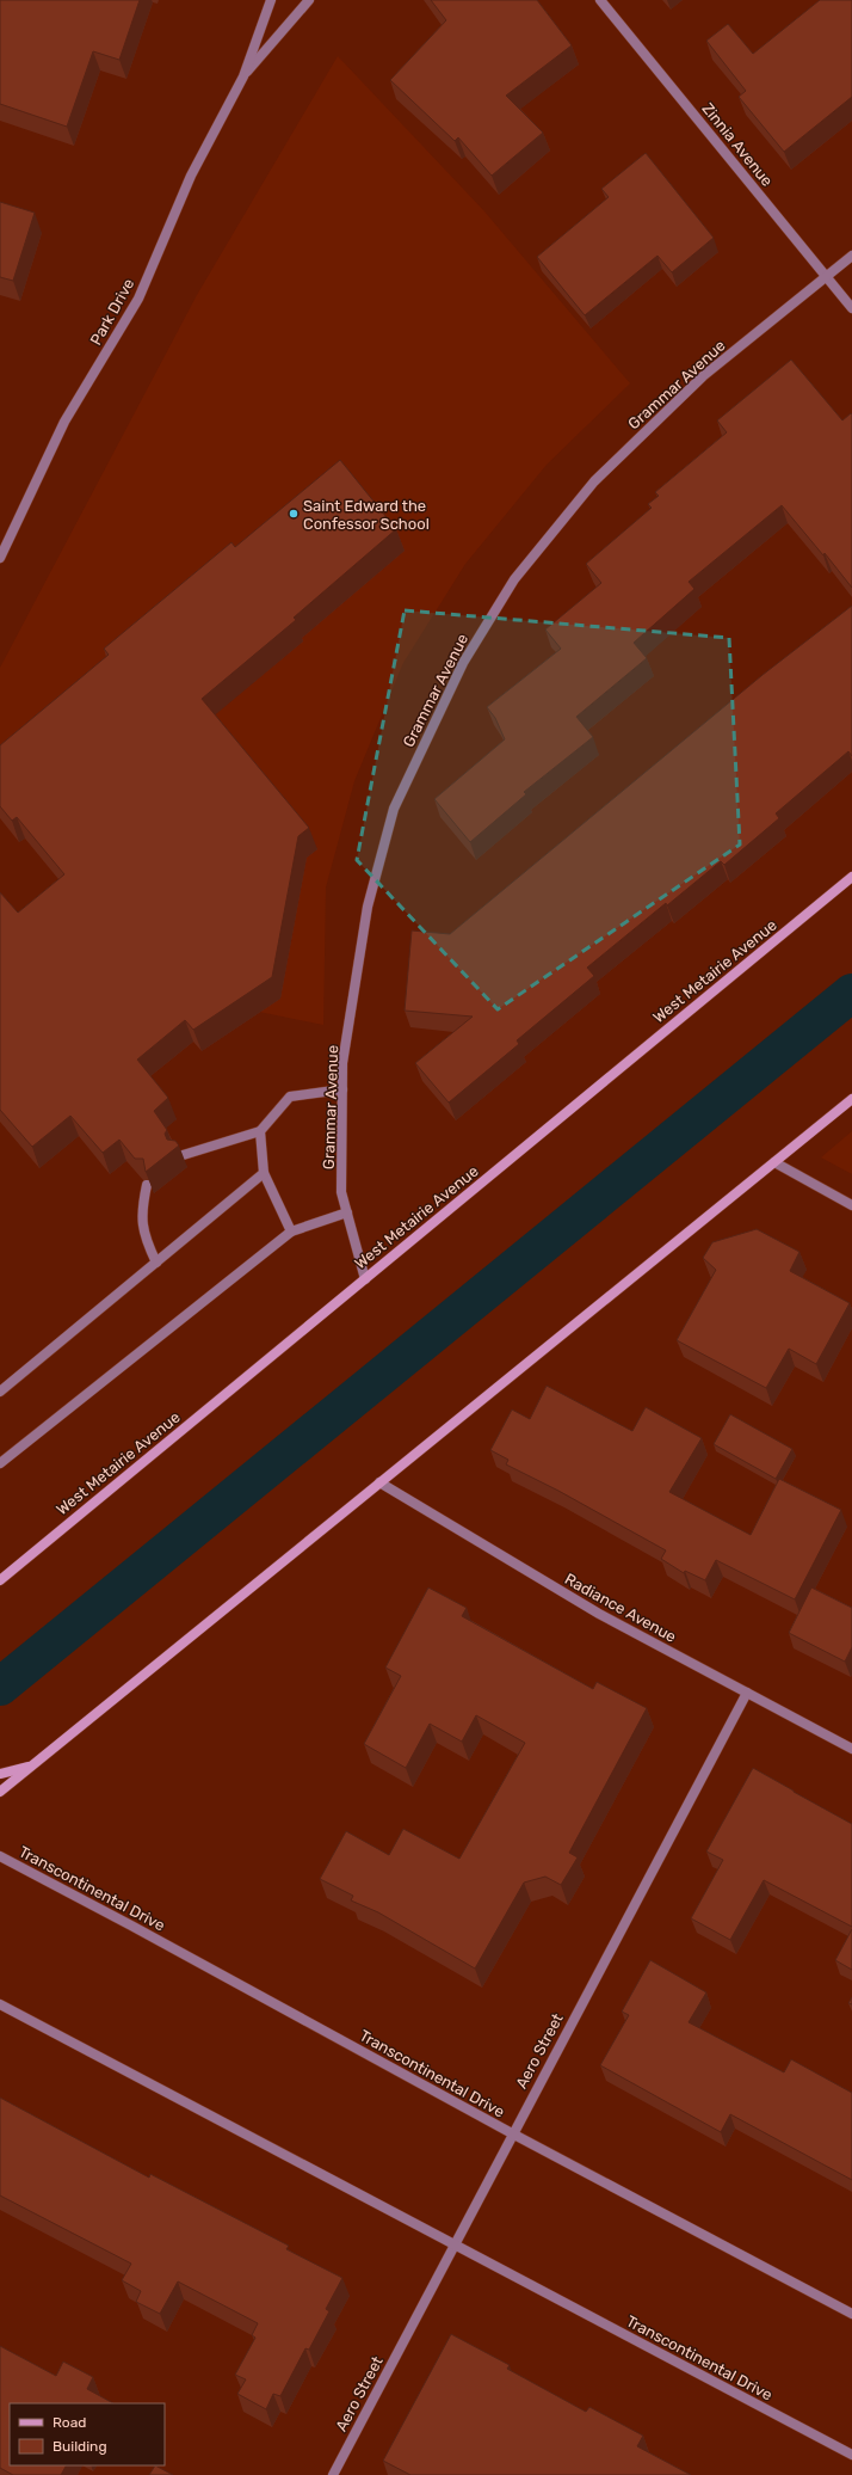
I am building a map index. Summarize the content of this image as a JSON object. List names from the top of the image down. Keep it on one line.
{"streets":{"main road":["West Metairie Avenue"],"street":["Zinnia Avenue","Park Drive","Grammar Avenue","Radiance Avenue","Transcontinental Drive","Aero Street"]},"crossings":[["Zinnia Avenue","Grammar Avenue"],["Grammar Avenue","West Metairie Avenue"],["Radiance Avenue","Aero Street"],["Transcontinental Drive","Aero Street"]],"places":["Saint Edward the Confessor School"],"legend":["Road","Building"]}
